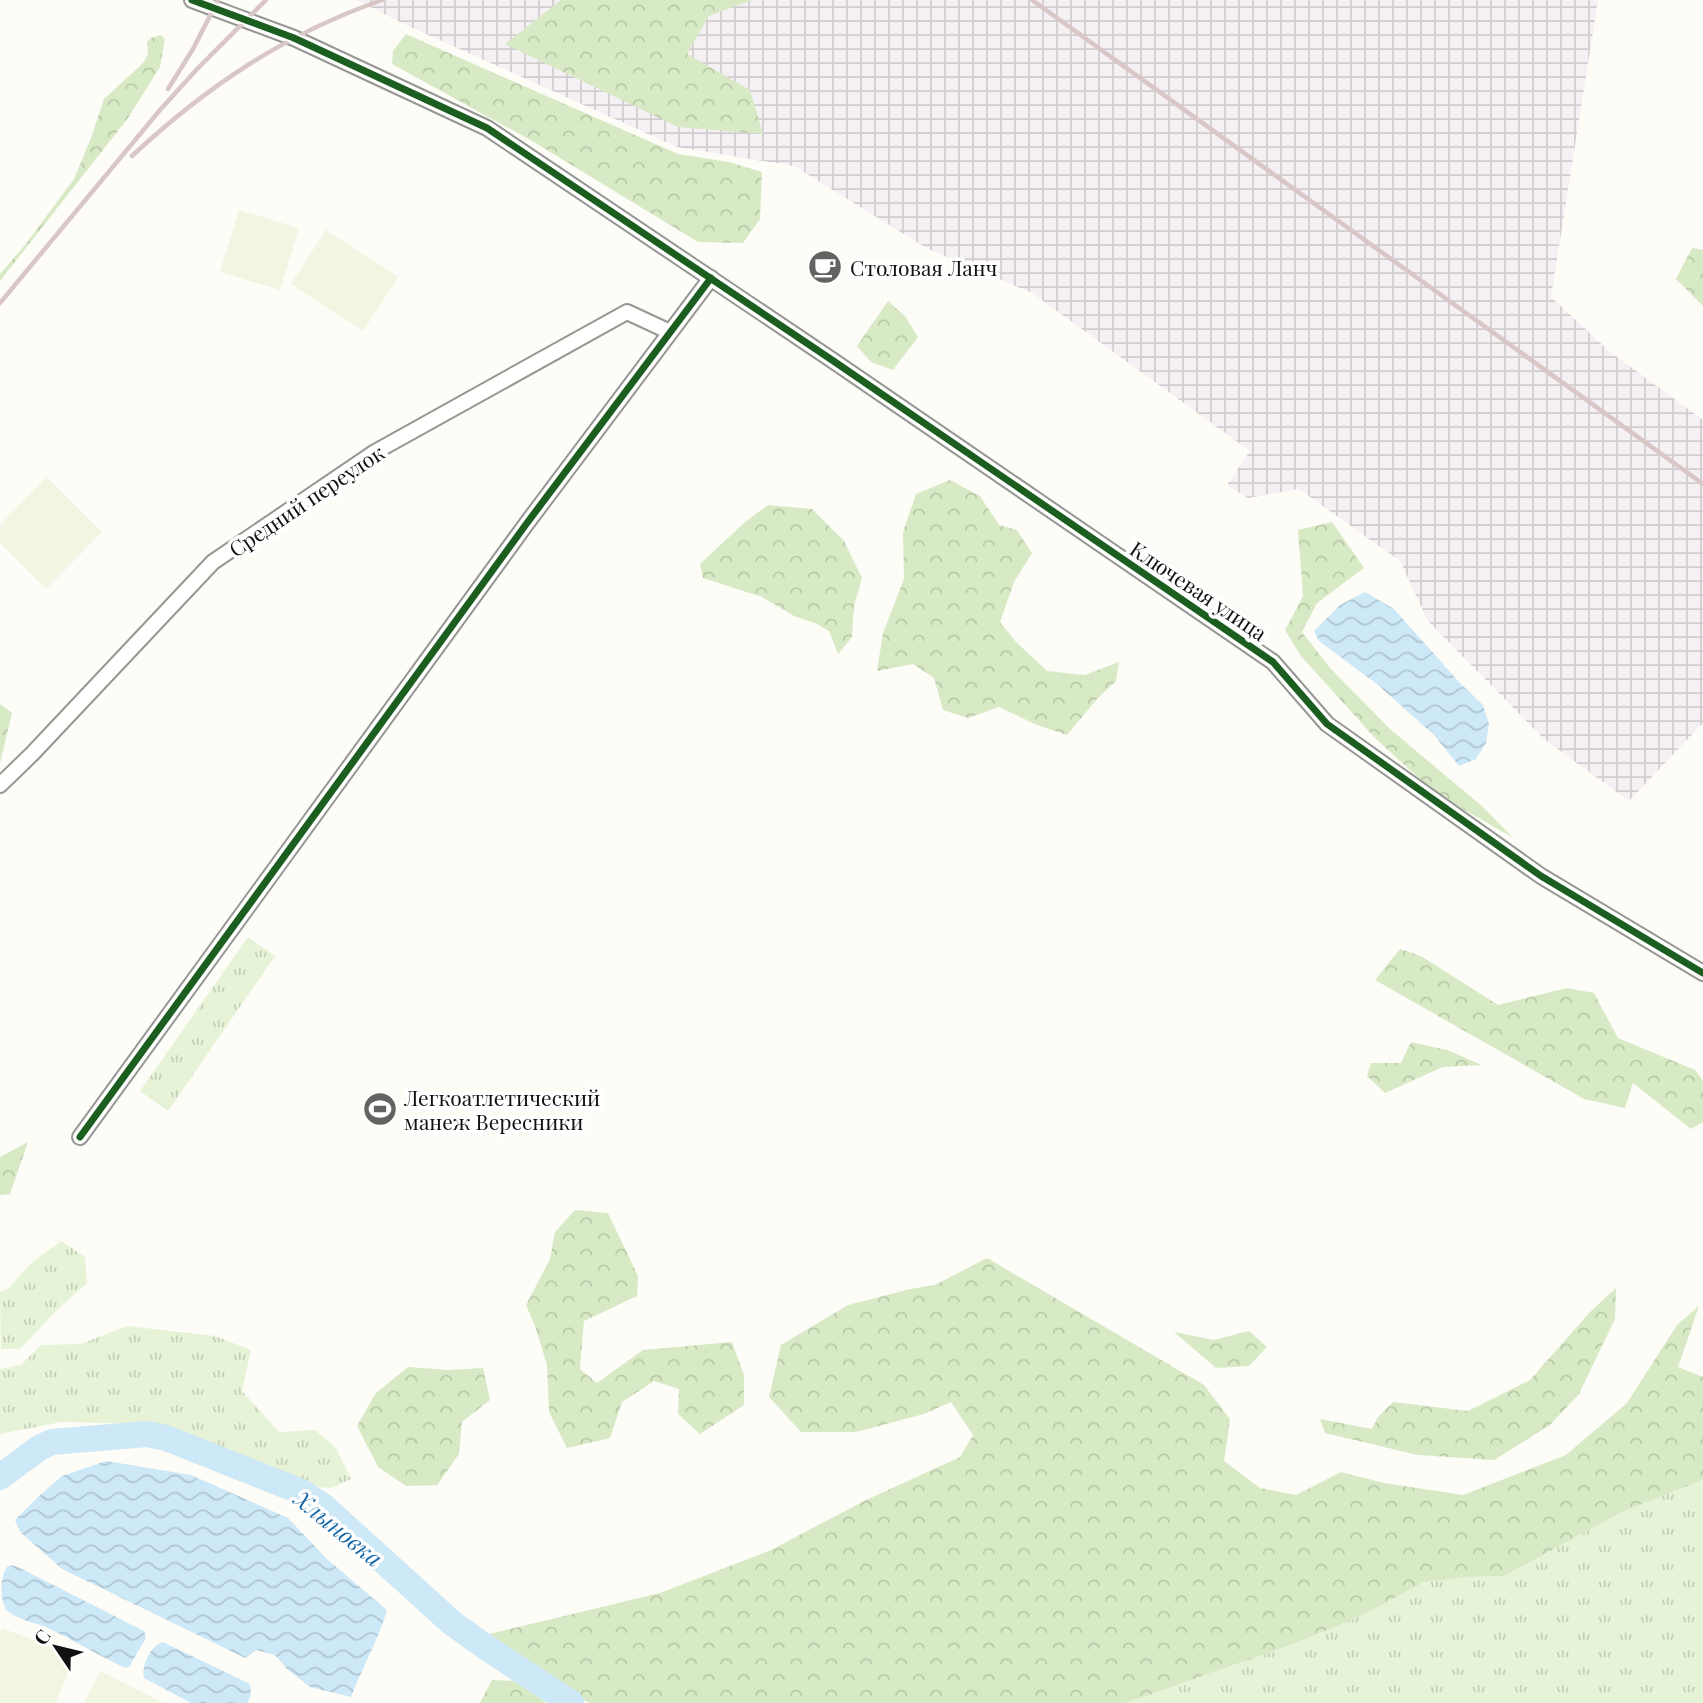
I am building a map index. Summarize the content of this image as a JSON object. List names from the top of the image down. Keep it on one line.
{"streets":{"street":["Средний переулок","Ключевая улица"]},"water":["Хлыновка"],"places":{"cafe":["Столовая Ланч"],"sports":["Легкоатлетический манеж Вересники"]},"north":"top left"}
